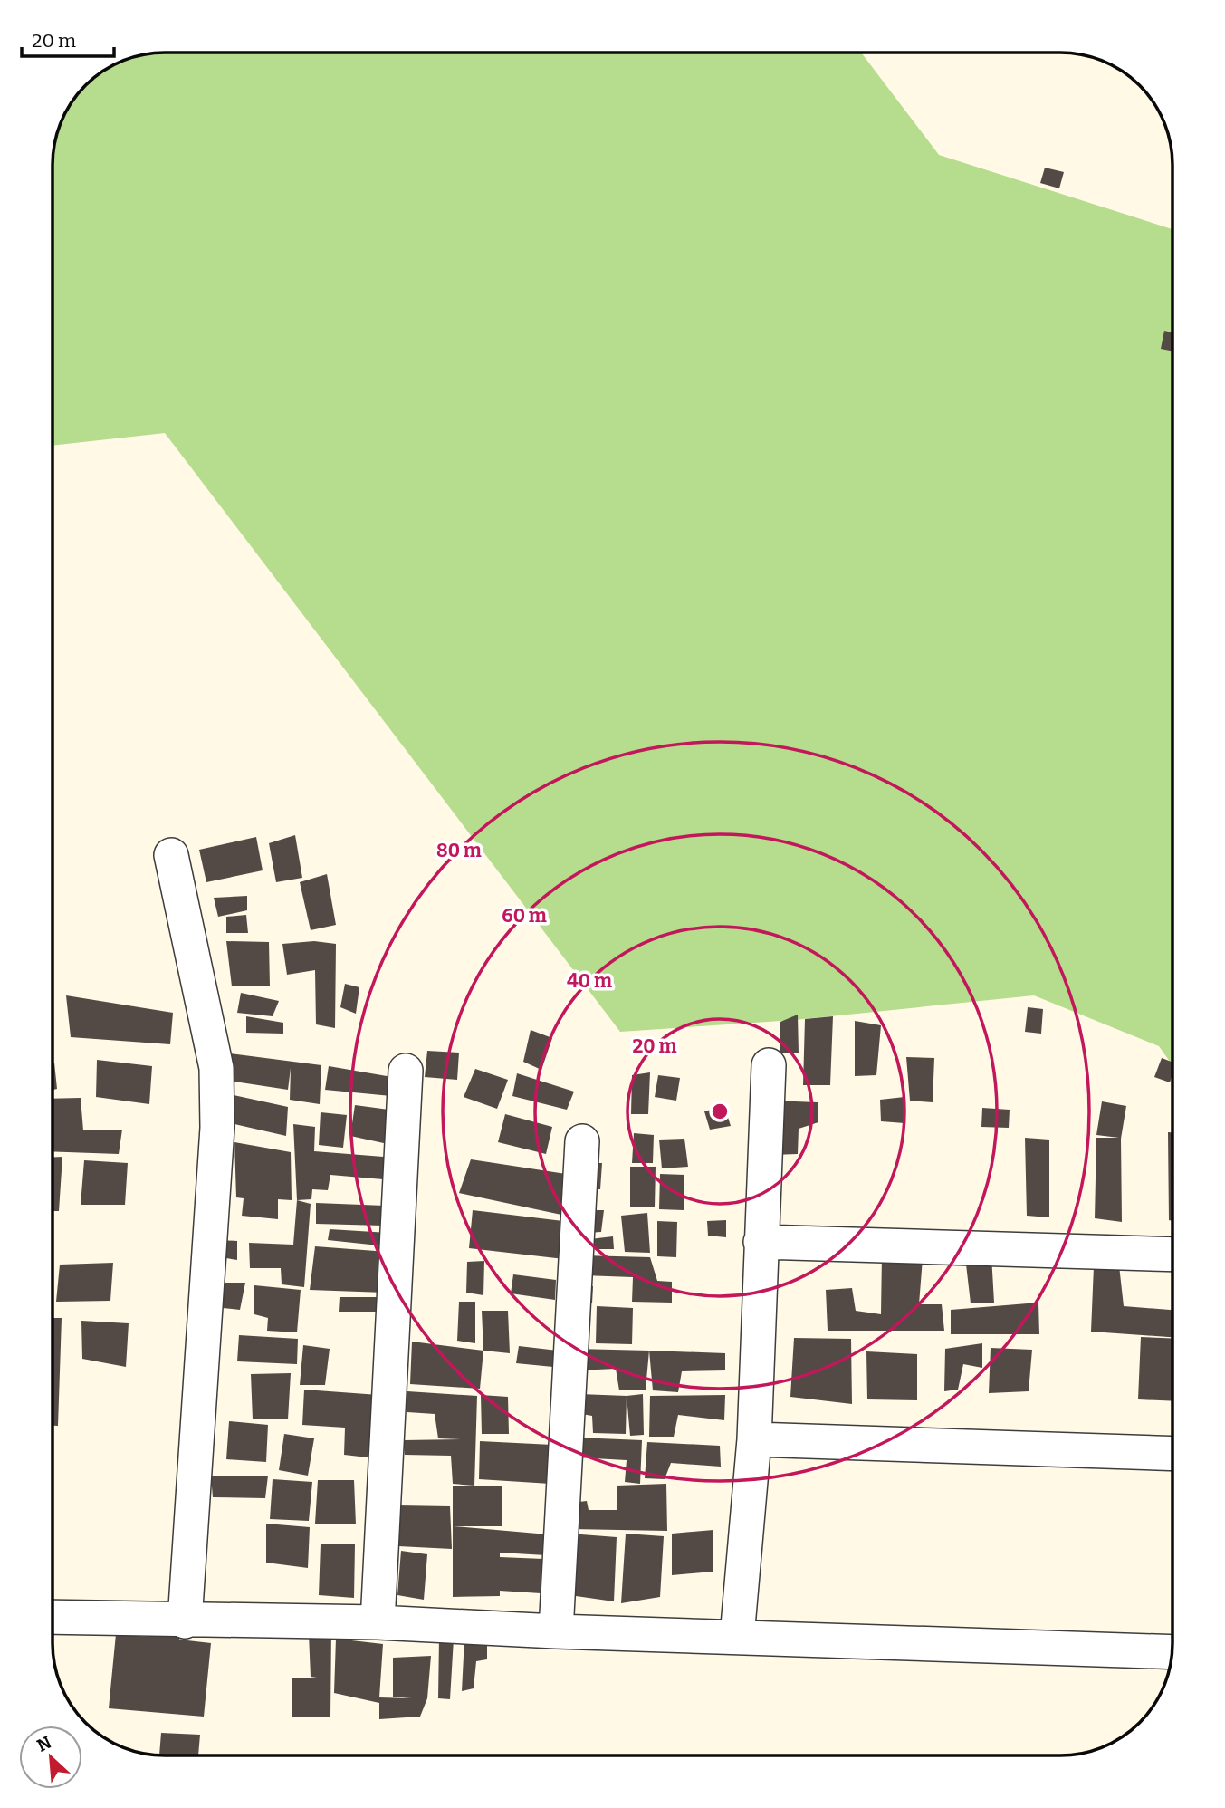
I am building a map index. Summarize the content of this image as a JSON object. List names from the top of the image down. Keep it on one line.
{"scale_bar":"20 m","north":"top left","rings":["80 m","60 m","40 m","20 m"]}
